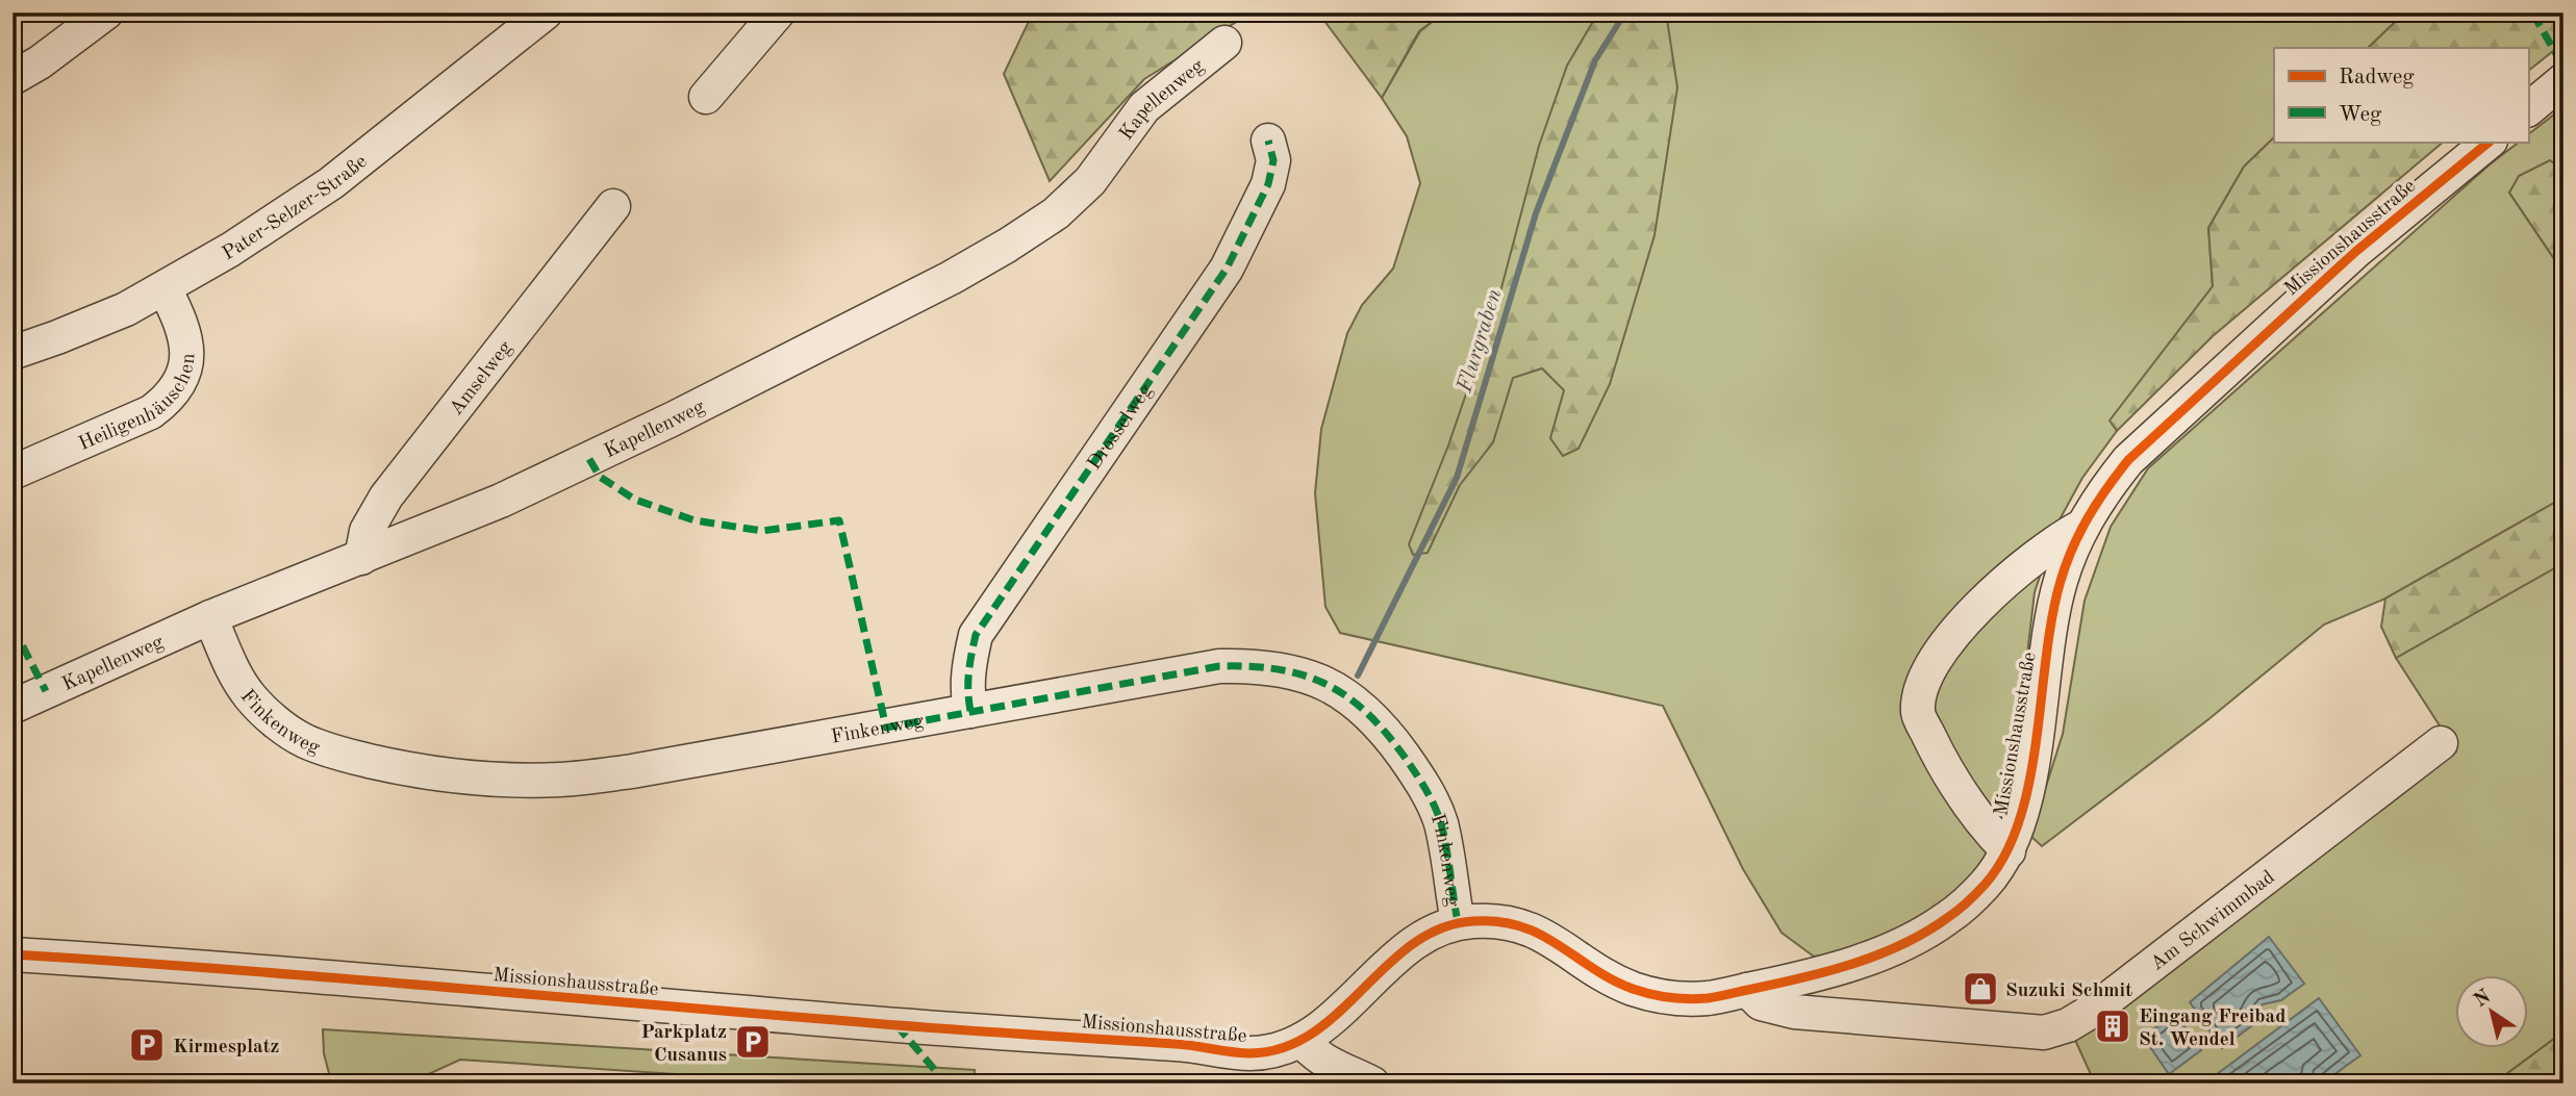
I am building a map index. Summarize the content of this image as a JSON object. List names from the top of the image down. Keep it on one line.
{"streets":{"street":["Kapellenweg","Pater-Selzer-Straße","Missionshausstraße","Amselweg","Heiligenhäuschen","Drosselweg","Finkenweg","Am Schwimmbad"]},"crossings":[["Kapellenweg","Amselweg"],["Kapellenweg","Finkenweg"],["Pater-Selzer-Straße","Heiligenhäuschen"],["Missionshausstraße","Finkenweg"],["Missionshausstraße","Am Schwimmbad"],["Drosselweg","Finkenweg"]],"water":["Flurgraben"],"places":{"shop":["Suzuki Schmit"],"building":["Eingang Freibad St. Wendel"],"parking":["Parkplatz Cusanus","Kirmesplatz"]},"legend":["Radweg","Weg"],"north":"top left"}
